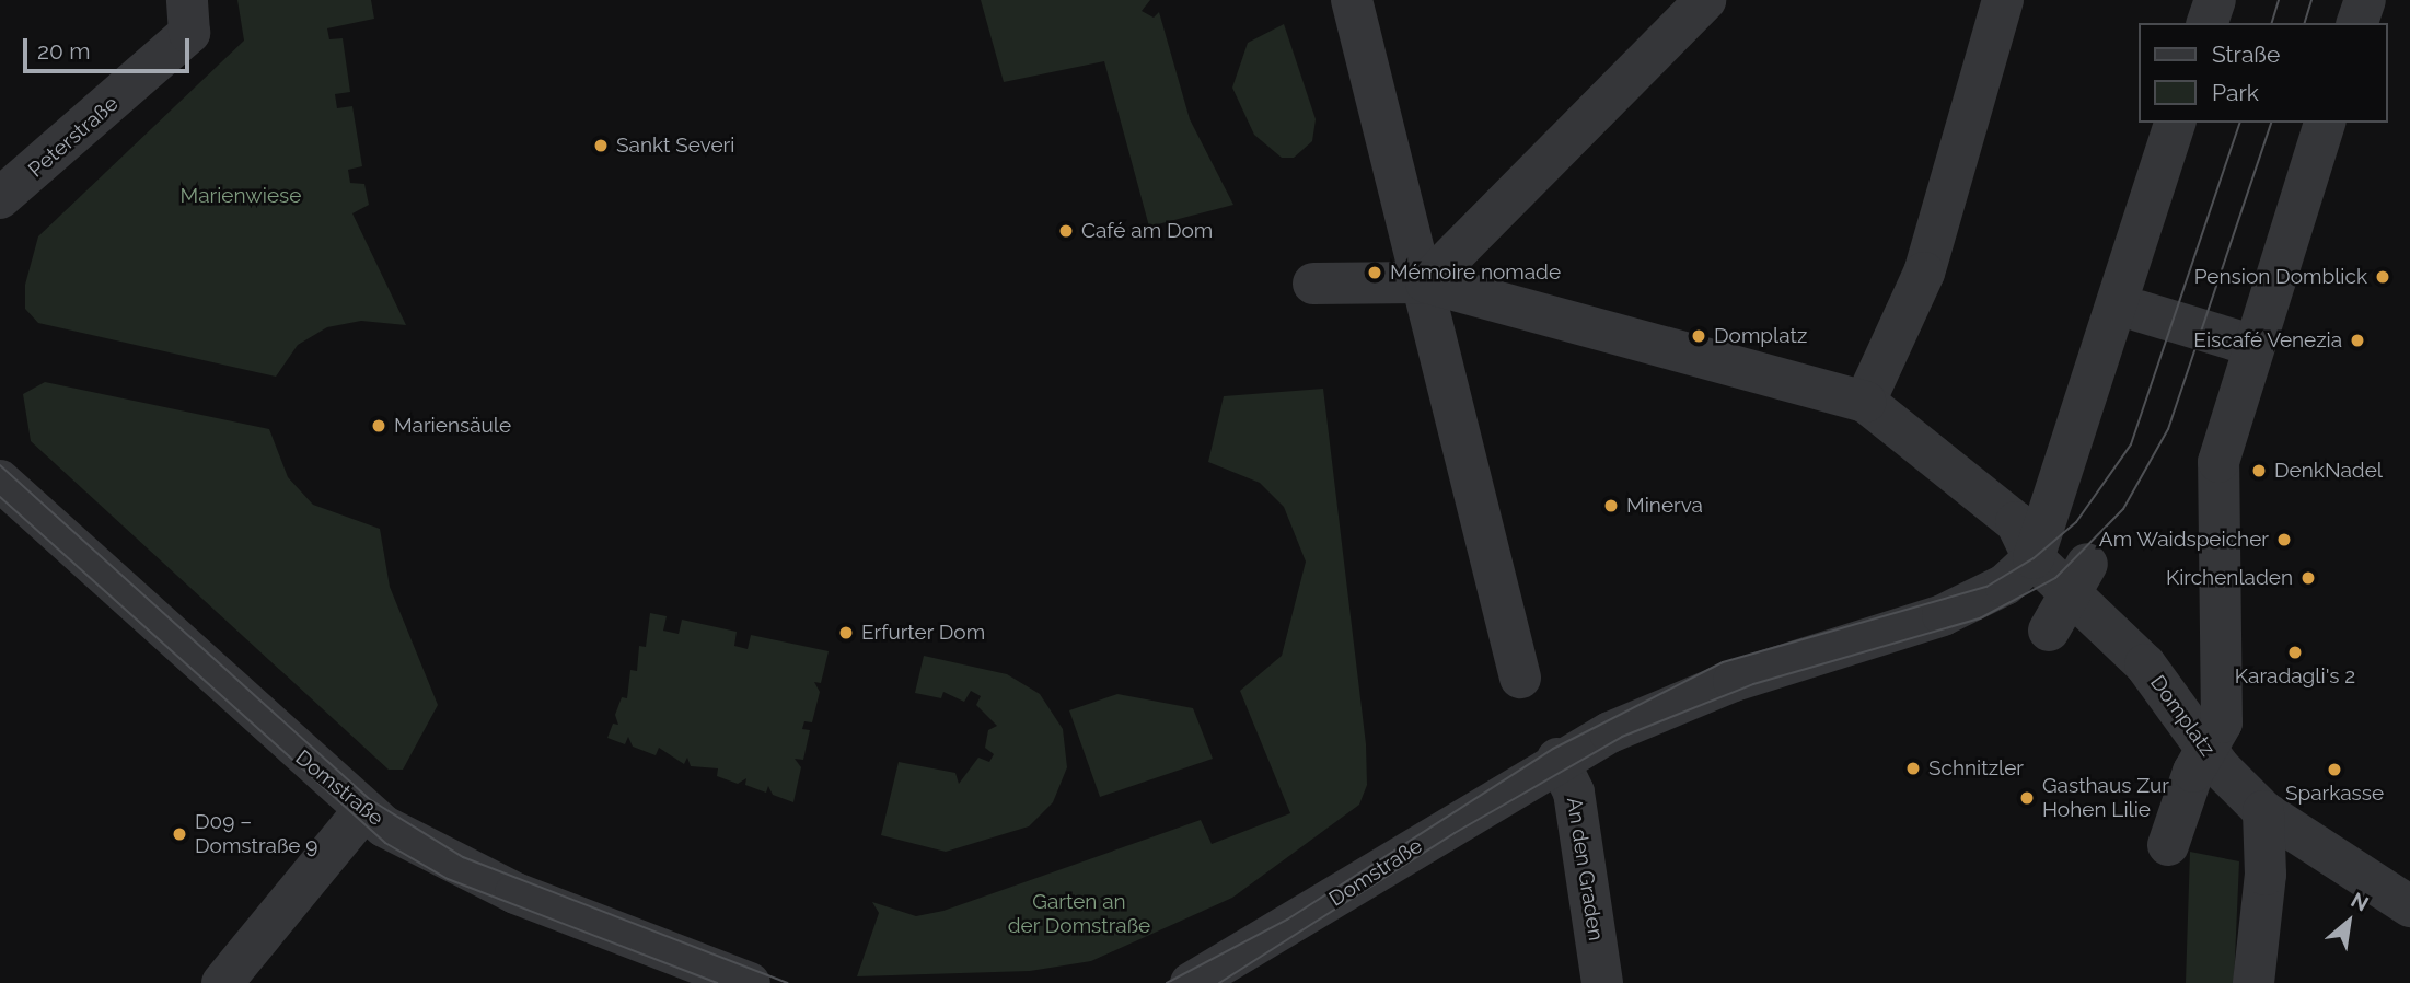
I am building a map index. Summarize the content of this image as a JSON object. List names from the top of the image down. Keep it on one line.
{"streets":{"street":["Peterstraße","Domplatz","Domstraße","An den Graden"]},"crossings":[["Domstraße","An den Graden"]],"parks":["Marienwiese","Garten an der Domstraße"],"places":["Sankt Severi","Café am Dom","Mémoire nomade","Pension Domblick","Domplatz","Eiscafé Venezia","Mariensäule","DenkNadel","Minerva","Am Waidspeicher","Kirchenladen","Erfurter Dom","Karadagli's 2","Schnitzler","Sparkasse","Gasthaus Zur Hohen Lilie","D09 – Domstraße 9"],"legend":["Straße","Park"],"scale_bar":"20 m","north":"top right"}
